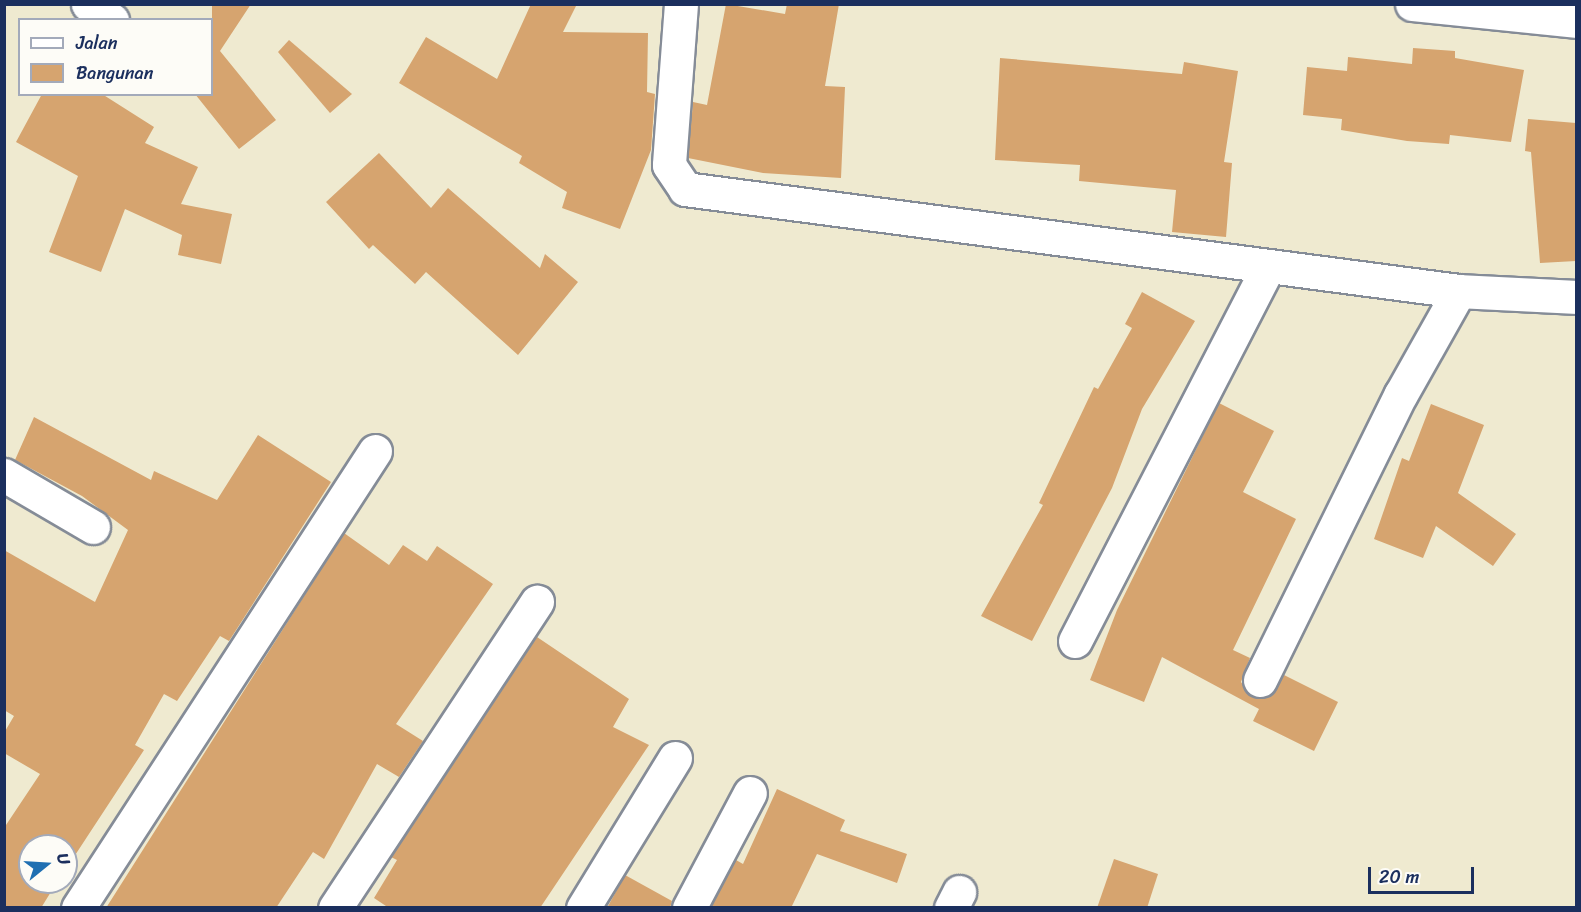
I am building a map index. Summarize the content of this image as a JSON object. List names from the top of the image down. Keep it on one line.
{"legend":["Jalan","Bangunan"],"scale_bar":"20 m","north":"right"}
